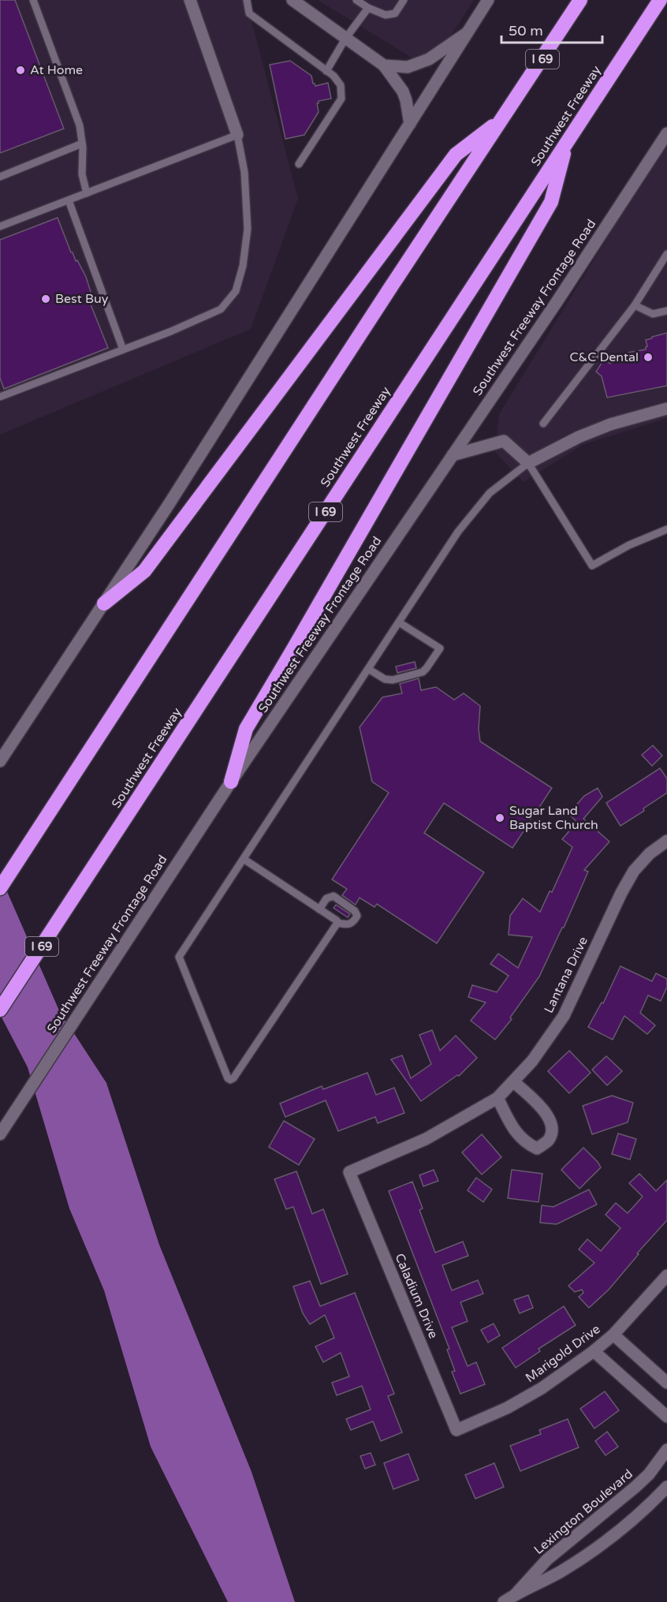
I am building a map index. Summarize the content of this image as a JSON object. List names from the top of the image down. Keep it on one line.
{"streets":{"highway":["I 69","Southwest Freeway"],"street":["Southwest Freeway Frontage Road","Lantana Drive","Caladium Drive","Marigold Drive","Lexington Boulevard"]},"crossings":[["Lantana Drive","Caladium Drive"],["Caladium Drive","Marigold Drive"]],"places":["At Home","Best Buy","C&C Dental","Sugar Land Baptist Church"],"scale_bar":"50 m"}
